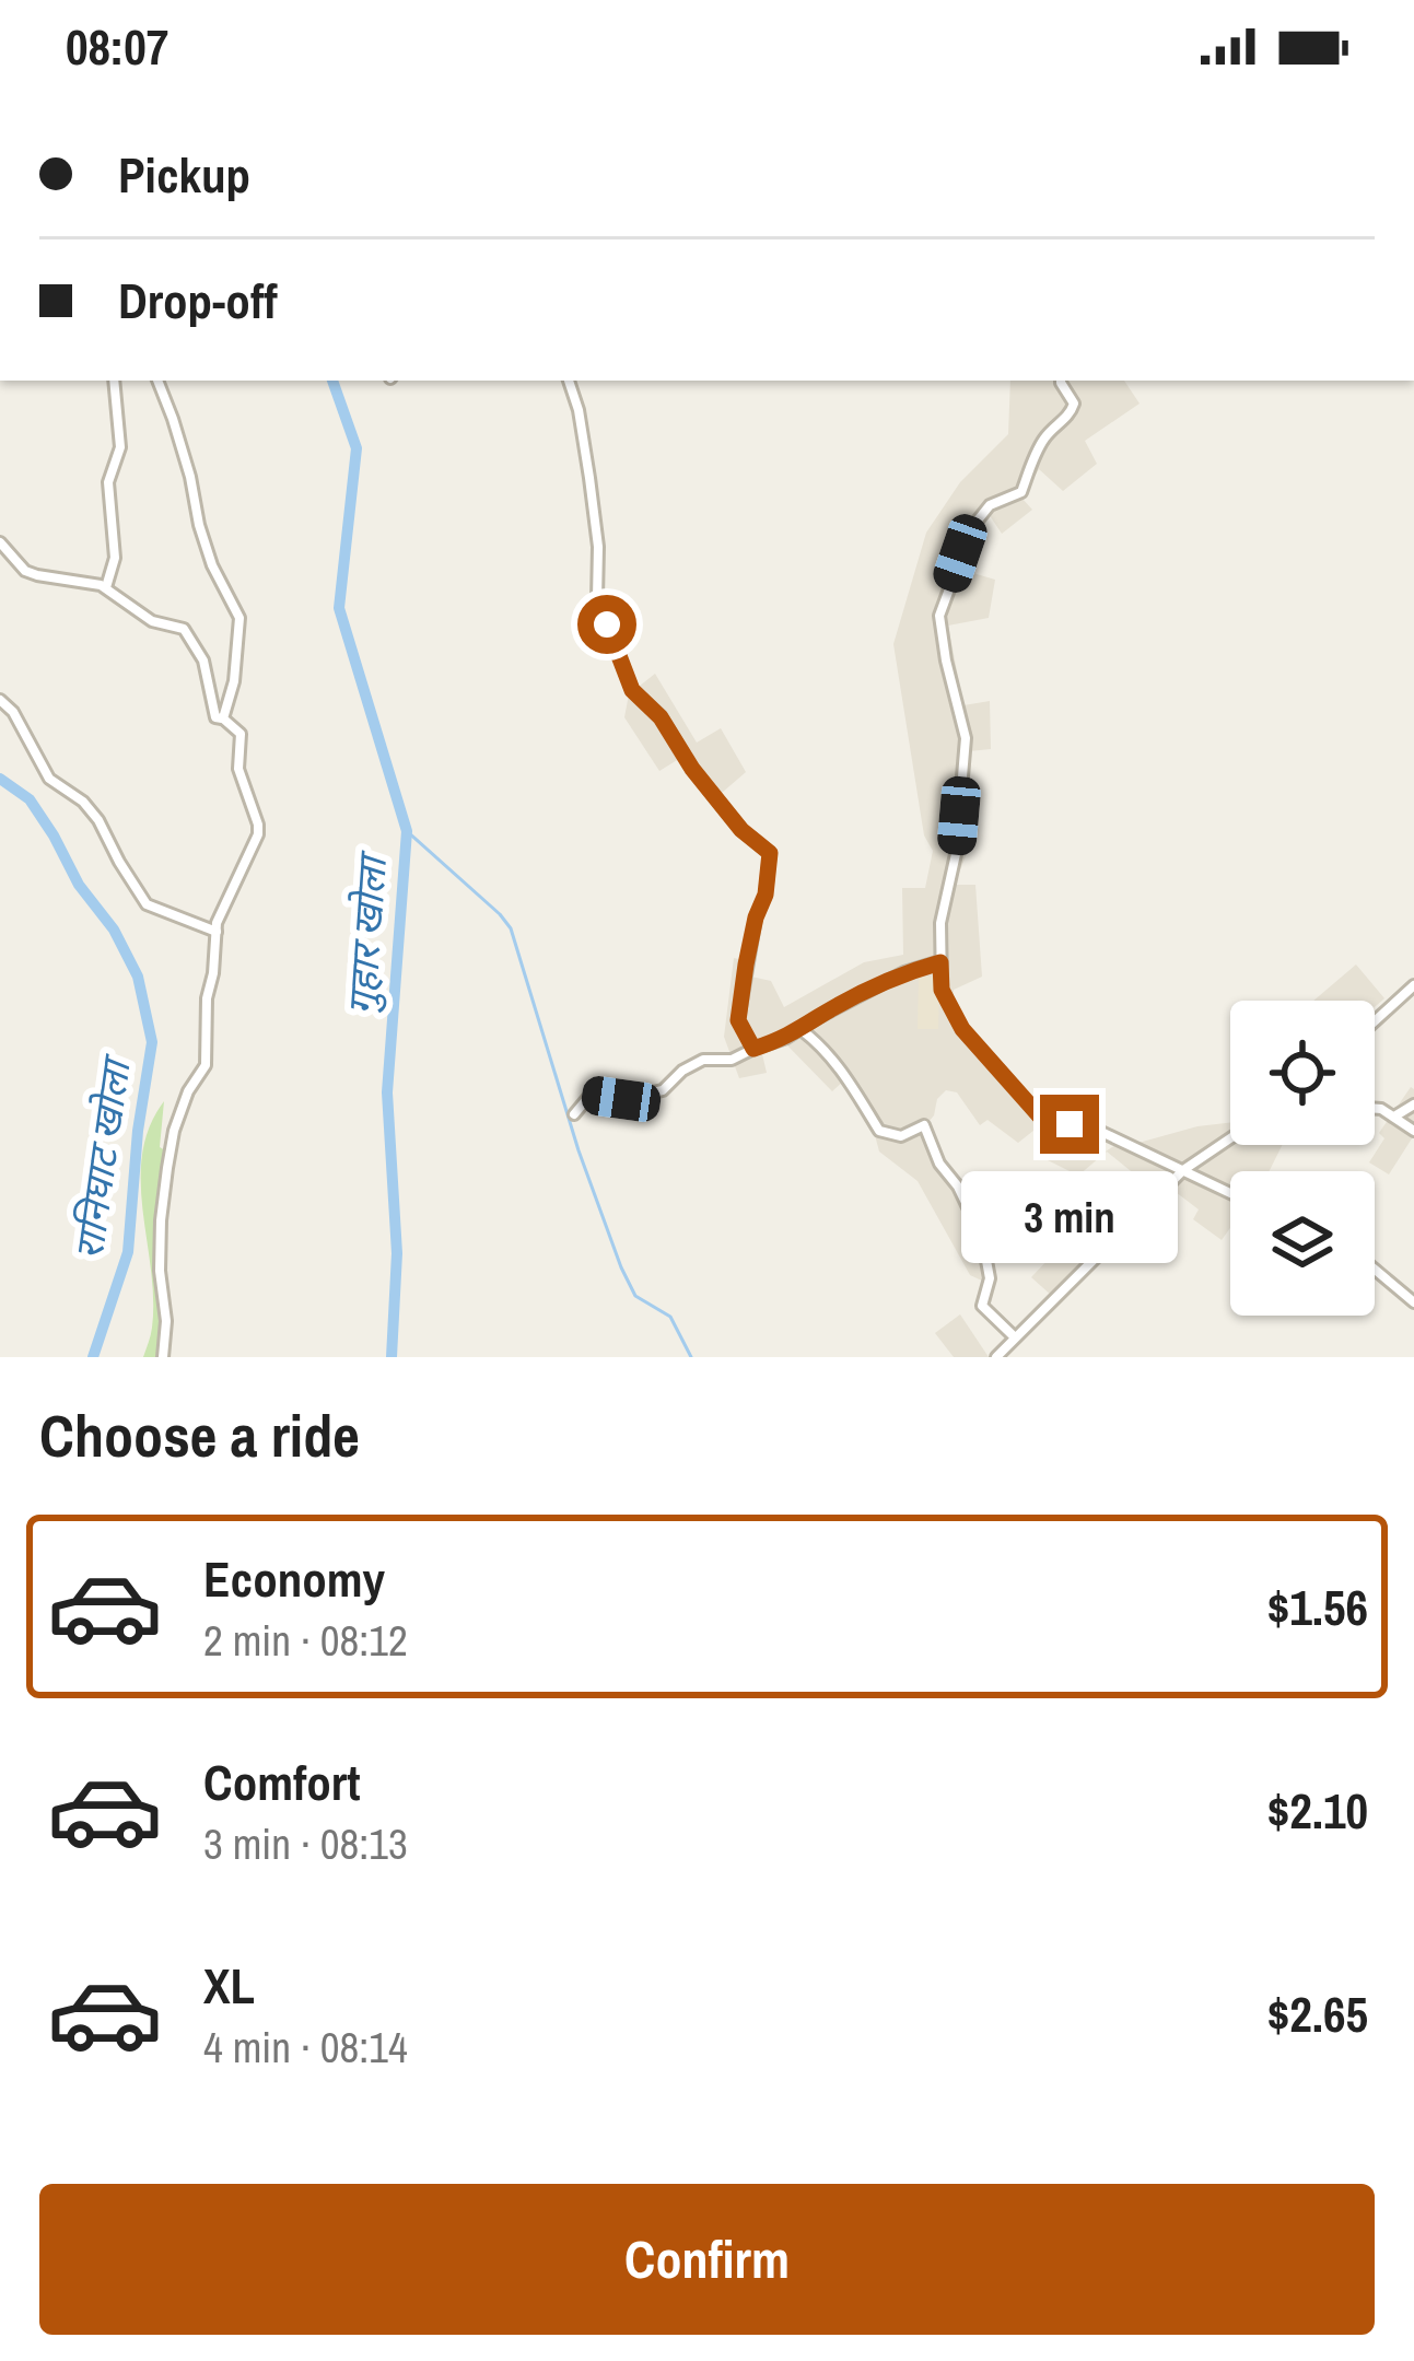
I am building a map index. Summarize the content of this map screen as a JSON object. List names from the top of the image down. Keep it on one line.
{"water":["गुहार खोला","रानिघाट खोला"],"page":{"status":"08:07","banner":["Pickup","Drop-off"],"bubble":"3 min","heading":"Choose a ride","list":[{"name":"Economy","note":"2 min · 08:12","value":"$1.56"},{"name":"Comfort","note":"3 min · 08:13","value":"$2.10"},{"name":"XL","note":"4 min · 08:14","value":"$2.65"}],"buttons":"Confirm"}}
